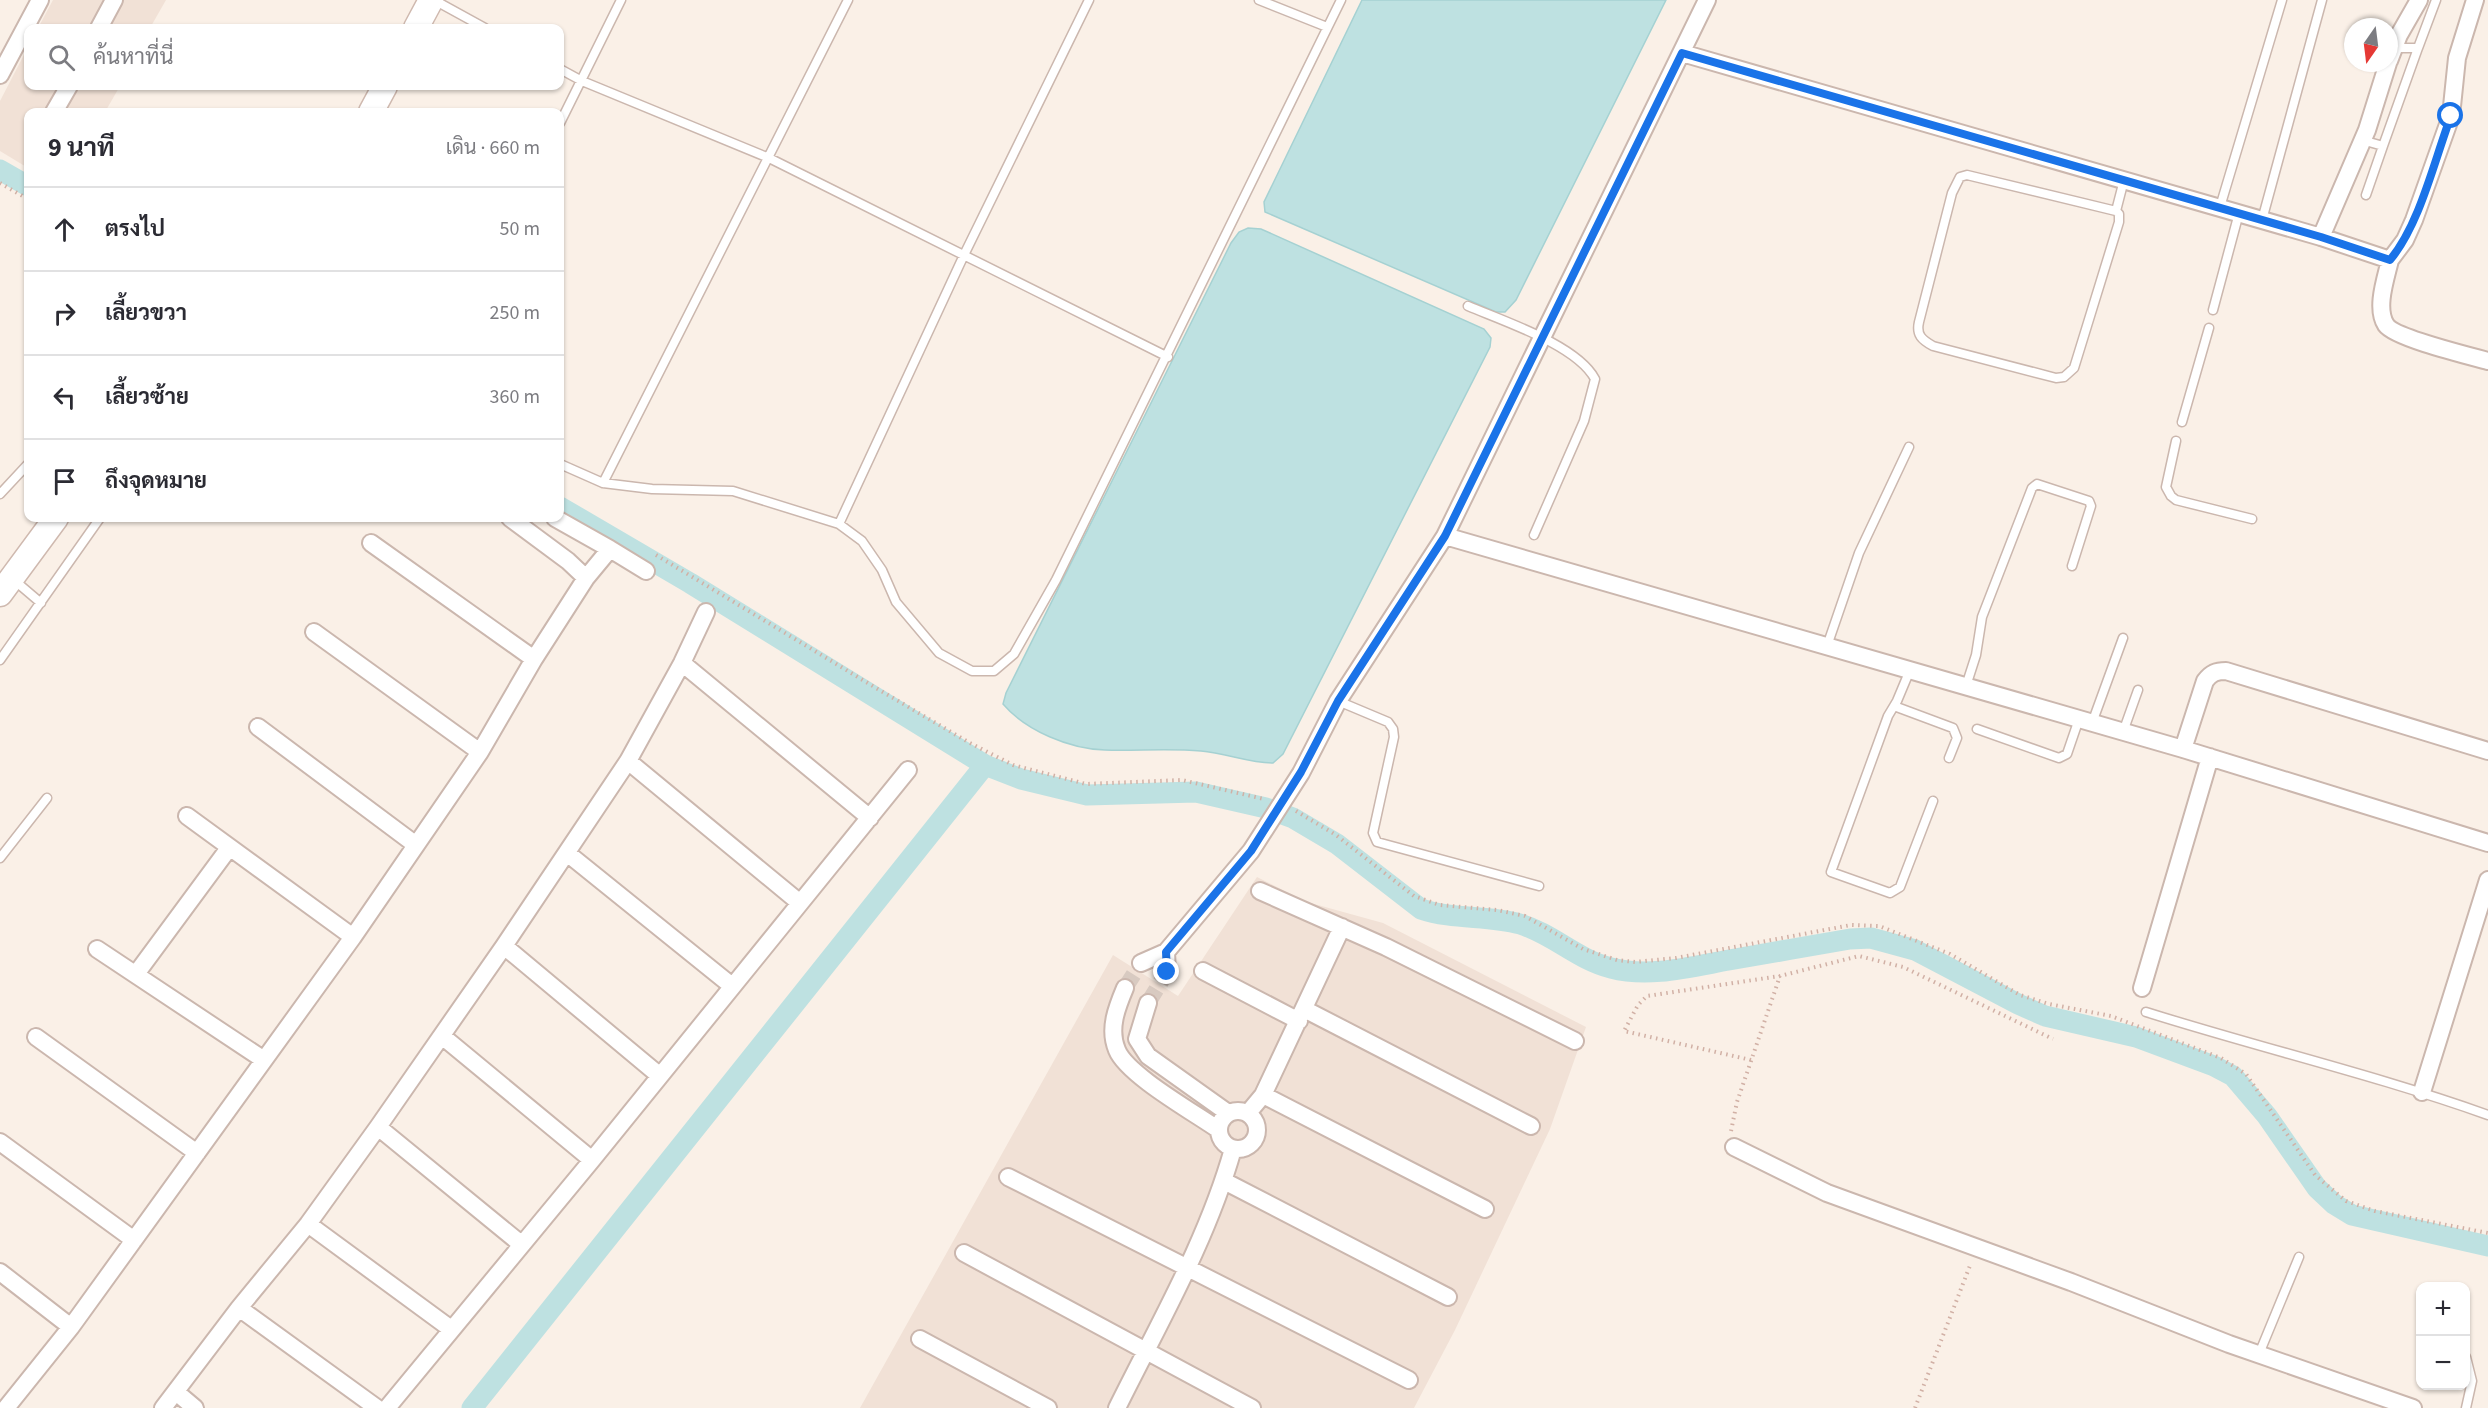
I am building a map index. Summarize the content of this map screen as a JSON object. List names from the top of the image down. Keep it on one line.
{"north":"bottom","page":{"search":"ค้นหาที่นี่","heading":["9 นาที","เดิน · 660 m"],"list":[["ตรงไป","50 m"],["เลี้ยวขวา","250 m"],["เลี้ยวซ้าย","360 m"],"ถึงจุดหมาย"],"map_buttons":["+","−"]}}
